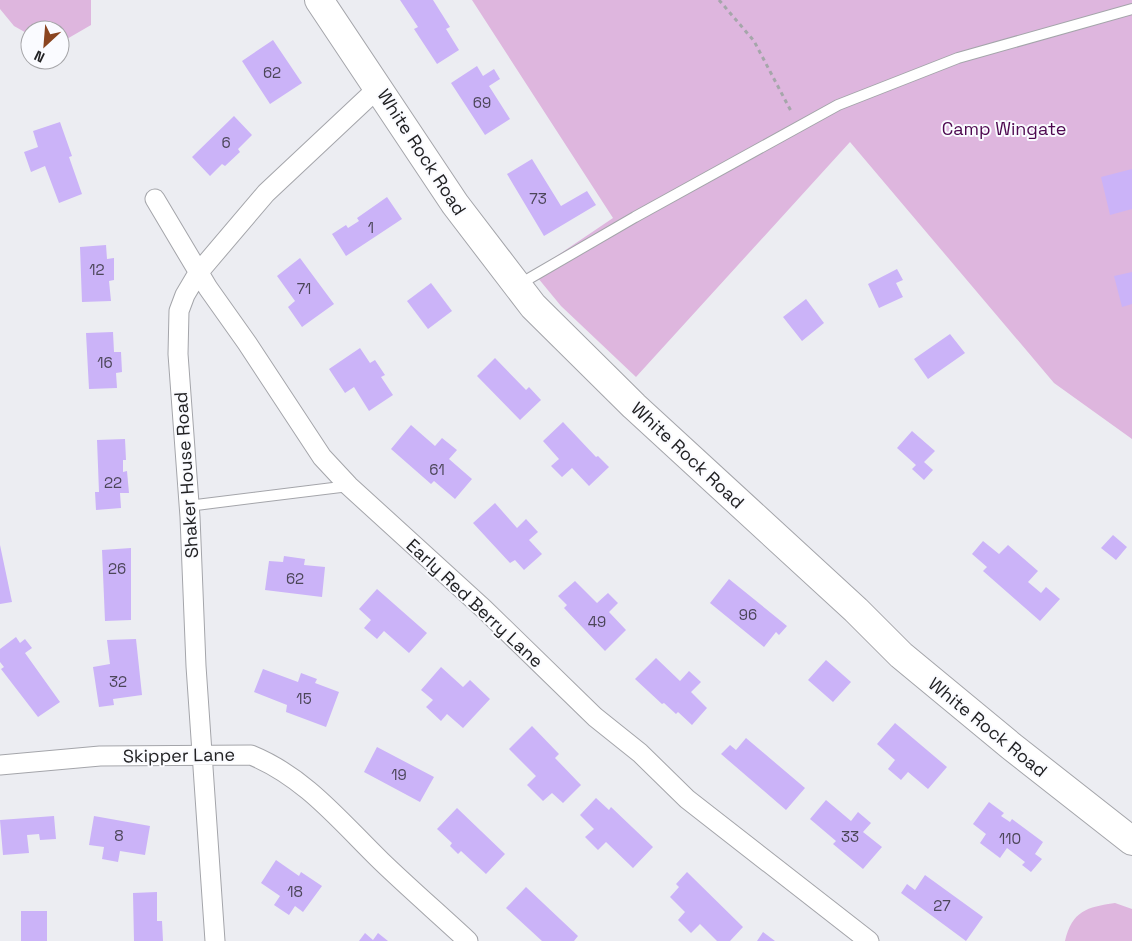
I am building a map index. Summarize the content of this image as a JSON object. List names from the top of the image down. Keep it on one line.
{"streets":{"street":["White Rock Road","Shaker House Road","Early Red Berry Lane","Skipper Lane"]},"crossings":[["White Rock Road","Shaker House Road"],["Shaker House Road","Early Red Berry Lane"],["Shaker House Road","Skipper Lane"]],"parks":["Camp Wingate"],"house_numbers":["62","69","6","73","1","12","71","16","61","22","26","62","96","49","32","15","19","8","33","110","18","27"],"north":"bottom left"}
